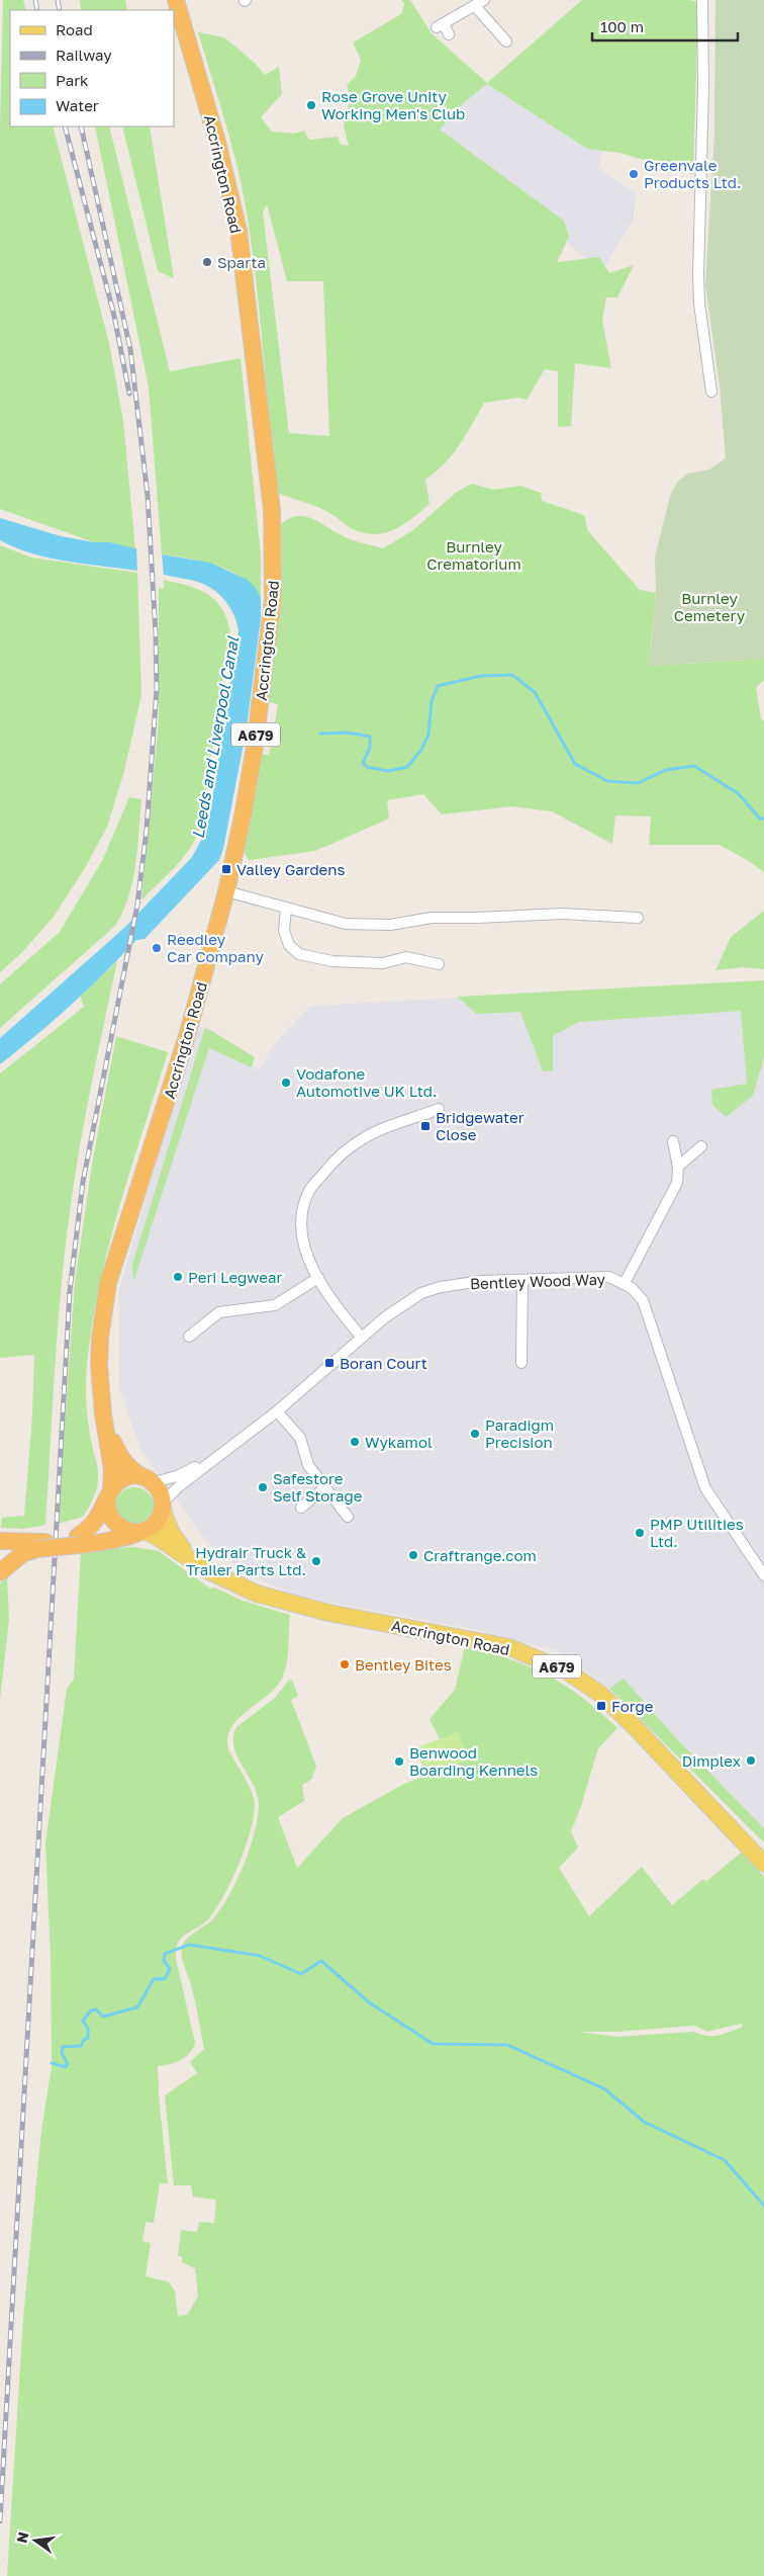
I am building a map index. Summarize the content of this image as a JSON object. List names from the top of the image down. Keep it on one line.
{"streets":{"highway":["Accrington Road","A679"],"street":["Bentley Wood Way"]},"crossings":[["Accrington Road","A679"],["Accrington Road","Bentley Wood Way"],["A679","Bentley Wood Way"]],"water":["Leeds and Liverpool Canal"],"parks":["Burnley Crematorium","Burnley Cemetery"],"places":{"other":["Rose Grove Unity Working Men's Club","Greenvale Products Ltd.","Sparta","Reedley Car Company","Vodafone Automotive UK Ltd.","Peri Legwear","Paradigm Precision","Wykamol","Safestore Self Storage","PMP Utilities Ltd.","Craftrange.com","Hydrair Truck & Trailer Parts Ltd.","Bentley Bites","Dimplex","Benwood Boarding Kennels"],"transit":["Valley Gardens","Bridgewater Close","Boran Court","Forge"]},"legend":["Road","Railway","Park","Water"],"scale_bar":"100 m","north":"left"}
